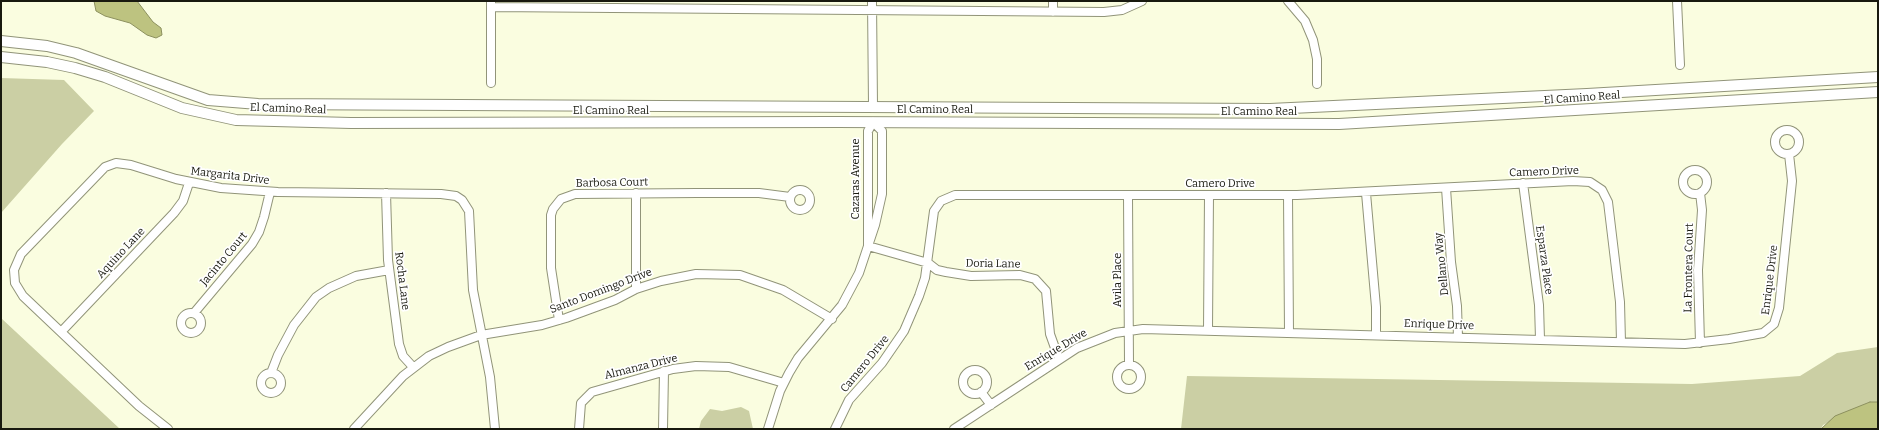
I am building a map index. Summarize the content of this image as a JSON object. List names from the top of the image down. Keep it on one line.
{"streets":{"main road":["El Camino Real"],"street":["Camero Drive","Margarita Drive","Cazaras Avenue","Barbosa Court","Aquino Lane","Jacinto Court","Esparza Place","Doria Lane","Dellano Way","La Frontera Court","Avila Place","Enrique Drive","Rocha Lane","Santo Domingo Drive","Almanza Drive"]},"crossings":[["El Camino Real","Cazaras Avenue"],["Camero Drive","Esparza Place"],["Camero Drive","Doria Lane"],["Camero Drive","Dellano Way"],["Camero Drive","Avila Place"],["Camero Drive","Enrique Drive"],["Margarita Drive","Aquino Lane"],["Margarita Drive","Jacinto Court"],["Margarita Drive","Rocha Lane"],["Margarita Drive","Santo Domingo Drive"],["Cazaras Avenue","Doria Lane"],["Cazaras Avenue","Santo Domingo Drive"],["Cazaras Avenue","Almanza Drive"],["Barbosa Court","Santo Domingo Drive"],["Esparza Place","Enrique Drive"],["Doria Lane","Enrique Drive"],["Dellano Way","Enrique Drive"],["La Frontera Court","Enrique Drive"],["Avila Place","Enrique Drive"],["Rocha Lane","Santo Domingo Drive"]]}
